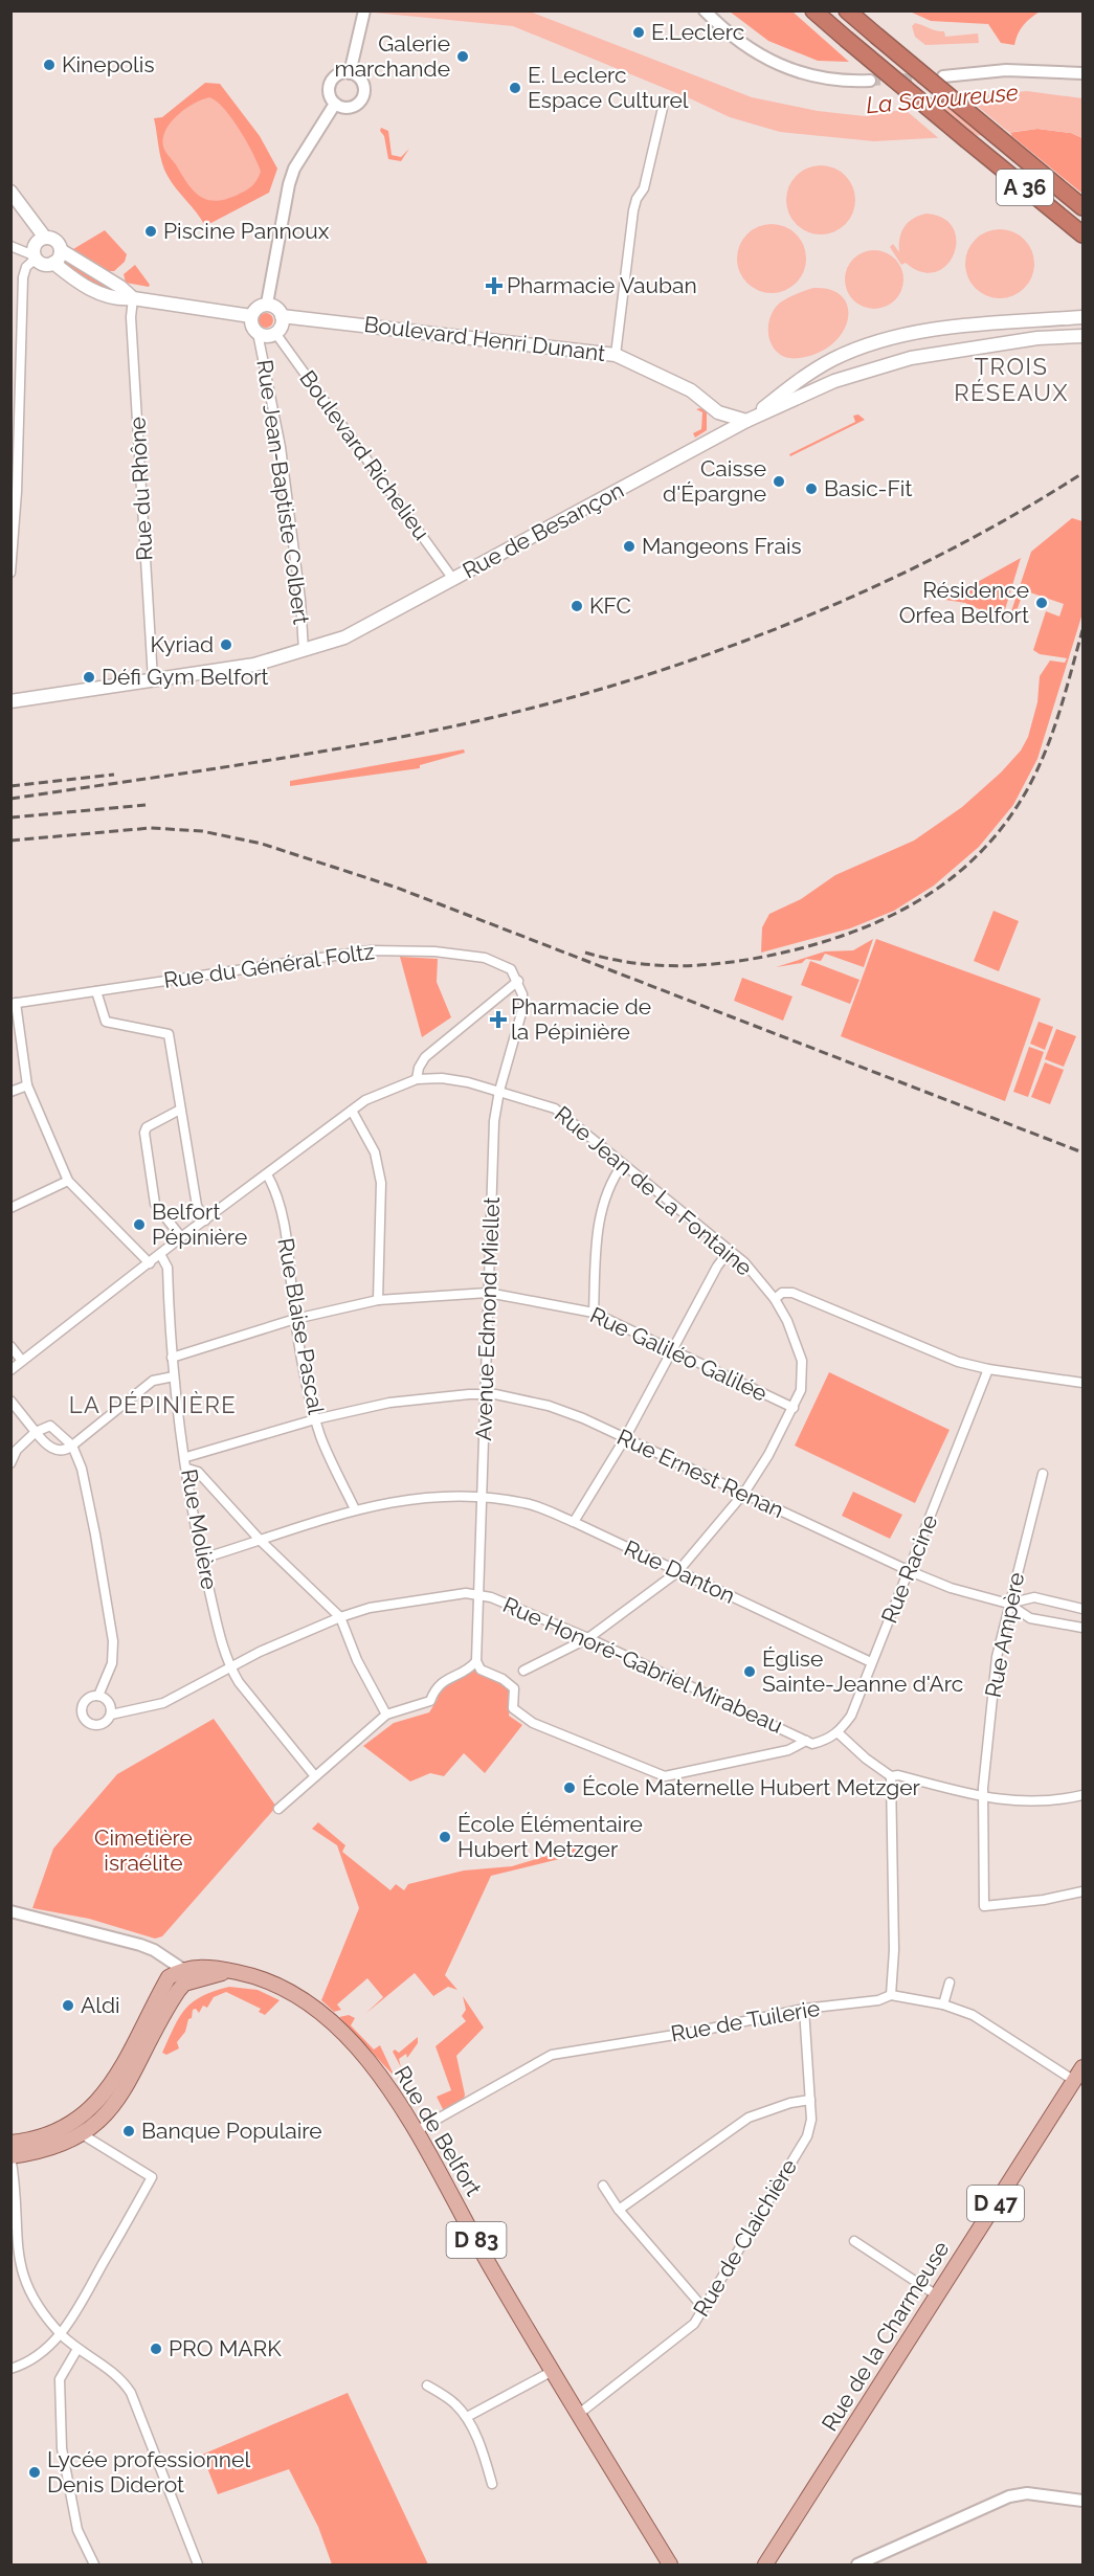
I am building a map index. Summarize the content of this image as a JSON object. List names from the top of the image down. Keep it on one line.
{"streets":{"highway":["A 36"],"main road":["Boulevard Henri Dunant","Rue de Besançon","Rue de Belfort","D 47","D 83","Rue de la Charmeuse"],"street":["Boulevard Richelieu","Rue du Rhône","Rue Jean-Baptiste Colbert","Rue du Général Foltz","Rue Jean de La Fontaine","Avenue Edmond Miellet","Rue Blaise Pascal","Rue Galiléo Galilée","Rue Ernest Renan","Rue Molière","Rue Racine","Rue Danton","Rue Ampère","Rue Honoré-Gabriel Mirabeau","Rue de Tuilerie","Rue de Claichière"]},"crossings":[["Boulevard Henri Dunant","Boulevard Richelieu"],["Boulevard Henri Dunant","Rue Jean-Baptiste Colbert"],["Boulevard Henri Dunant","Rue de Besançon"],["Boulevard Richelieu","Rue Jean-Baptiste Colbert"],["Boulevard Richelieu","Rue de Besançon"],["Rue du Rhône","Rue de Besançon"],["Rue Jean-Baptiste Colbert","Rue de Besançon"],["Rue du Général Foltz","Avenue Edmond Miellet"],["Rue Jean de La Fontaine","Avenue Edmond Miellet"],["Rue Jean de La Fontaine","Rue Galiléo Galilée"],["Rue Jean de La Fontaine","Rue Ernest Renan"],["Rue Jean de La Fontaine","Rue Danton"],["Rue Jean de La Fontaine","Rue Honoré-Gabriel Mirabeau"],["Avenue Edmond Miellet","Rue Galiléo Galilée"],["Avenue Edmond Miellet","Rue Ernest Renan"],["Avenue Edmond Miellet","Rue Danton"],["Avenue Edmond Miellet","Rue Honoré-Gabriel Mirabeau"],["Rue Blaise Pascal","Rue Galiléo Galilée"],["Rue Blaise Pascal","Rue Ernest Renan"],["Rue Blaise Pascal","Rue Danton"],["Rue Galiléo Galilée","Rue Molière"],["Rue Ernest Renan","Rue Molière"],["Rue Ernest Renan","Rue Racine"],["Rue Ernest Renan","Rue Ampère"],["Rue Molière","Rue Danton"],["Rue Racine","Rue Danton"],["Rue de Tuilerie","Rue de Belfort"],["Rue de Tuilerie","Rue de Claichière"],["Rue de Tuilerie","Rue de la Charmeuse"],["Rue de Belfort","Rue de Claichière"],["Rue de Belfort","D 83"]],"districts":["TROIS RÉSEAUX","LA PÉPINIÈRE"],"water":["La Savoureuse"],"parks":["Cimetière israélite"],"places":{"other":["E.Leclerc","Galerie marchande","Kinepolis","E. Leclerc Espace Culturel","Piscine Pannoux","Caisse d'Épargne","Basic-Fit","Mangeons Frais","Résidence Orfea Belfort","KFC","Kyriad","Défi Gym Belfort","Belfort Pépinière","Église Sainte-Jeanne d'Arc","École Maternelle Hubert Metzger","École Élémentaire Hubert Metzger","Aldi","Banque Populaire","PRO MARK","Lycée professionnel Denis Diderot"],"health":["Pharmacie Vauban","Pharmacie de la Pépinière"]}}
